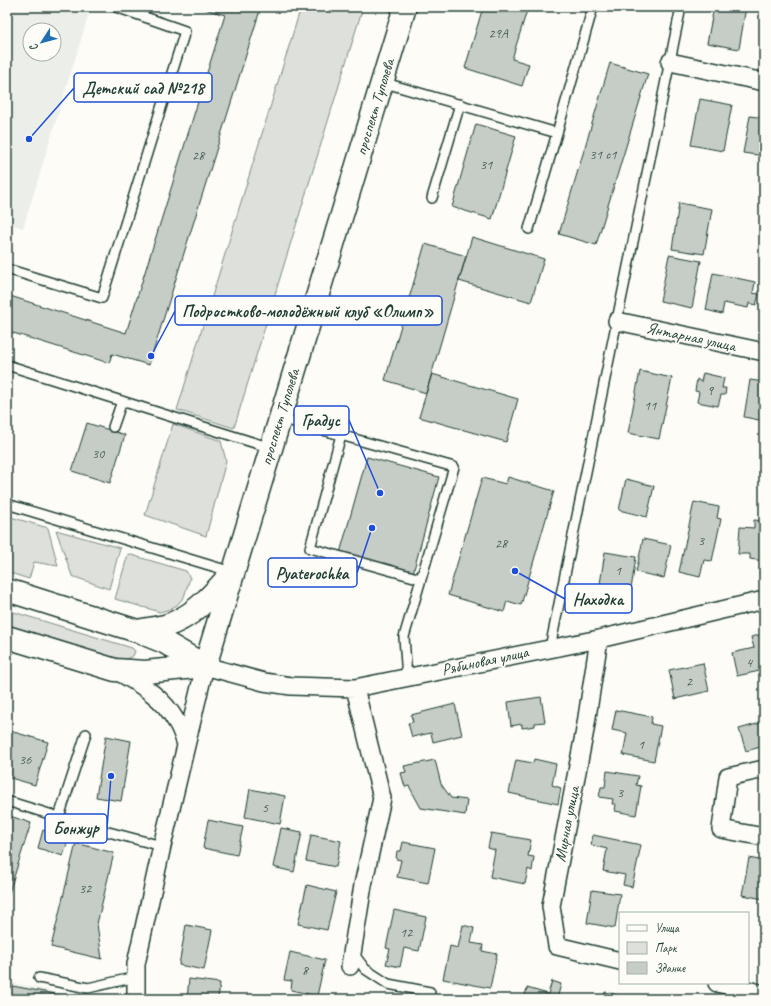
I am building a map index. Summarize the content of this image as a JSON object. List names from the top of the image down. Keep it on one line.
{"streets":{"main road":["проспект Туполева"],"street":["Янтарная улица","Рябиновая улица","Мирная улица"]},"crossings":[["проспект Туполева","Рябиновая улица"],["Рябиновая улица","Мирная улица"]],"places":["Детский сад №218","Подростково-молодёжный клуб «Олимп»","Градус","Pyaterochka","Находка","Бонжур"],"house_numbers":["29А","31 с1","28","31","9","11","30","3","28","1","4","2","1","36","3","5","32","12","8"],"legend":["Улица","Парк","Здание"],"north":"bottom left"}
